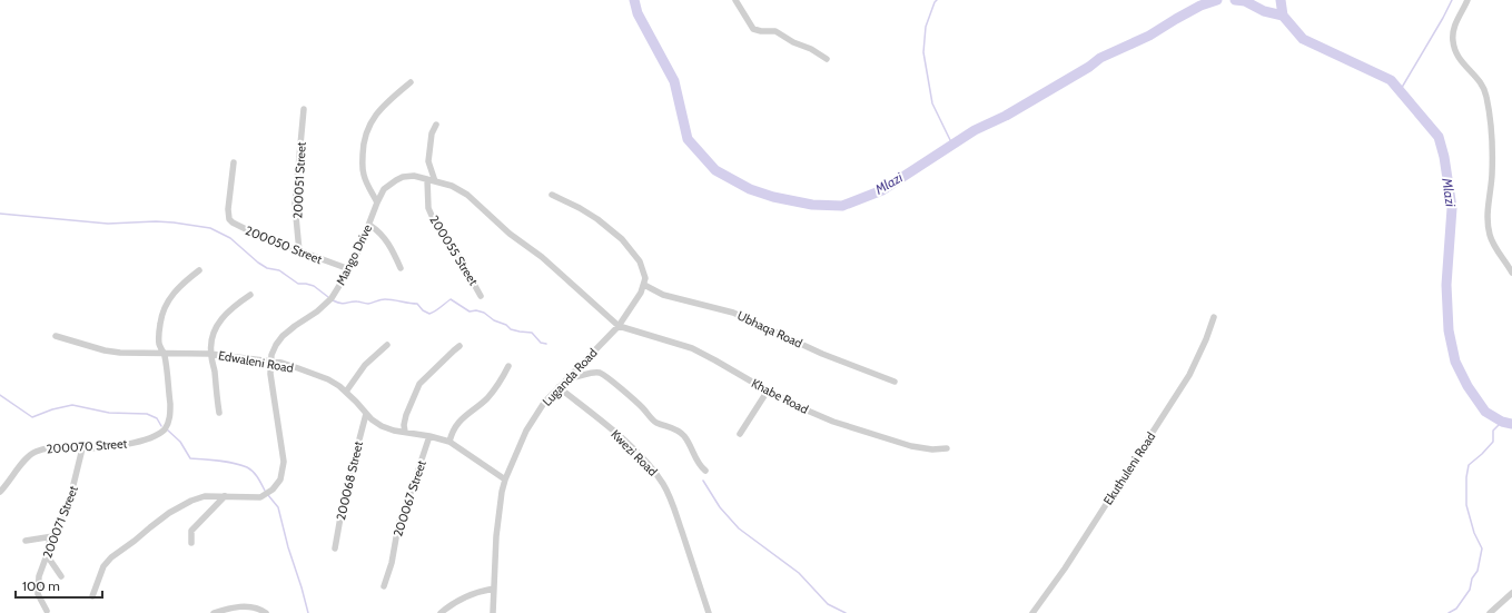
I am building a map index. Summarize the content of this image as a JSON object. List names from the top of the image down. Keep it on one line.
{"streets":{"street":["200051 Street","200050 Street","200055 Street","Mango Drive","Ubhaqa Road","Edwaleni Road","Luganda Road","Khabe Road","200070 Street","Kwezi Road","Ekuthuleni Road","200068 Street","200067 Street","200071 Street"]},"crossings":[["200051 Street","200050 Street"],["200050 Street","Mango Drive"],["200055 Street","Mango Drive"],["Mango Drive","Edwaleni Road"],["Mango Drive","Luganda Road"],["Mango Drive","Khabe Road"],["Ubhaqa Road","Luganda Road"],["Edwaleni Road","Luganda Road"],["Edwaleni Road","200070 Street"],["Edwaleni Road","200068 Street"],["Edwaleni Road","200067 Street"],["Luganda Road","Khabe Road"],["Luganda Road","Kwezi Road"],["200070 Street","200071 Street"]],"water":["Mlazi"],"scale_bar":"100 m"}
